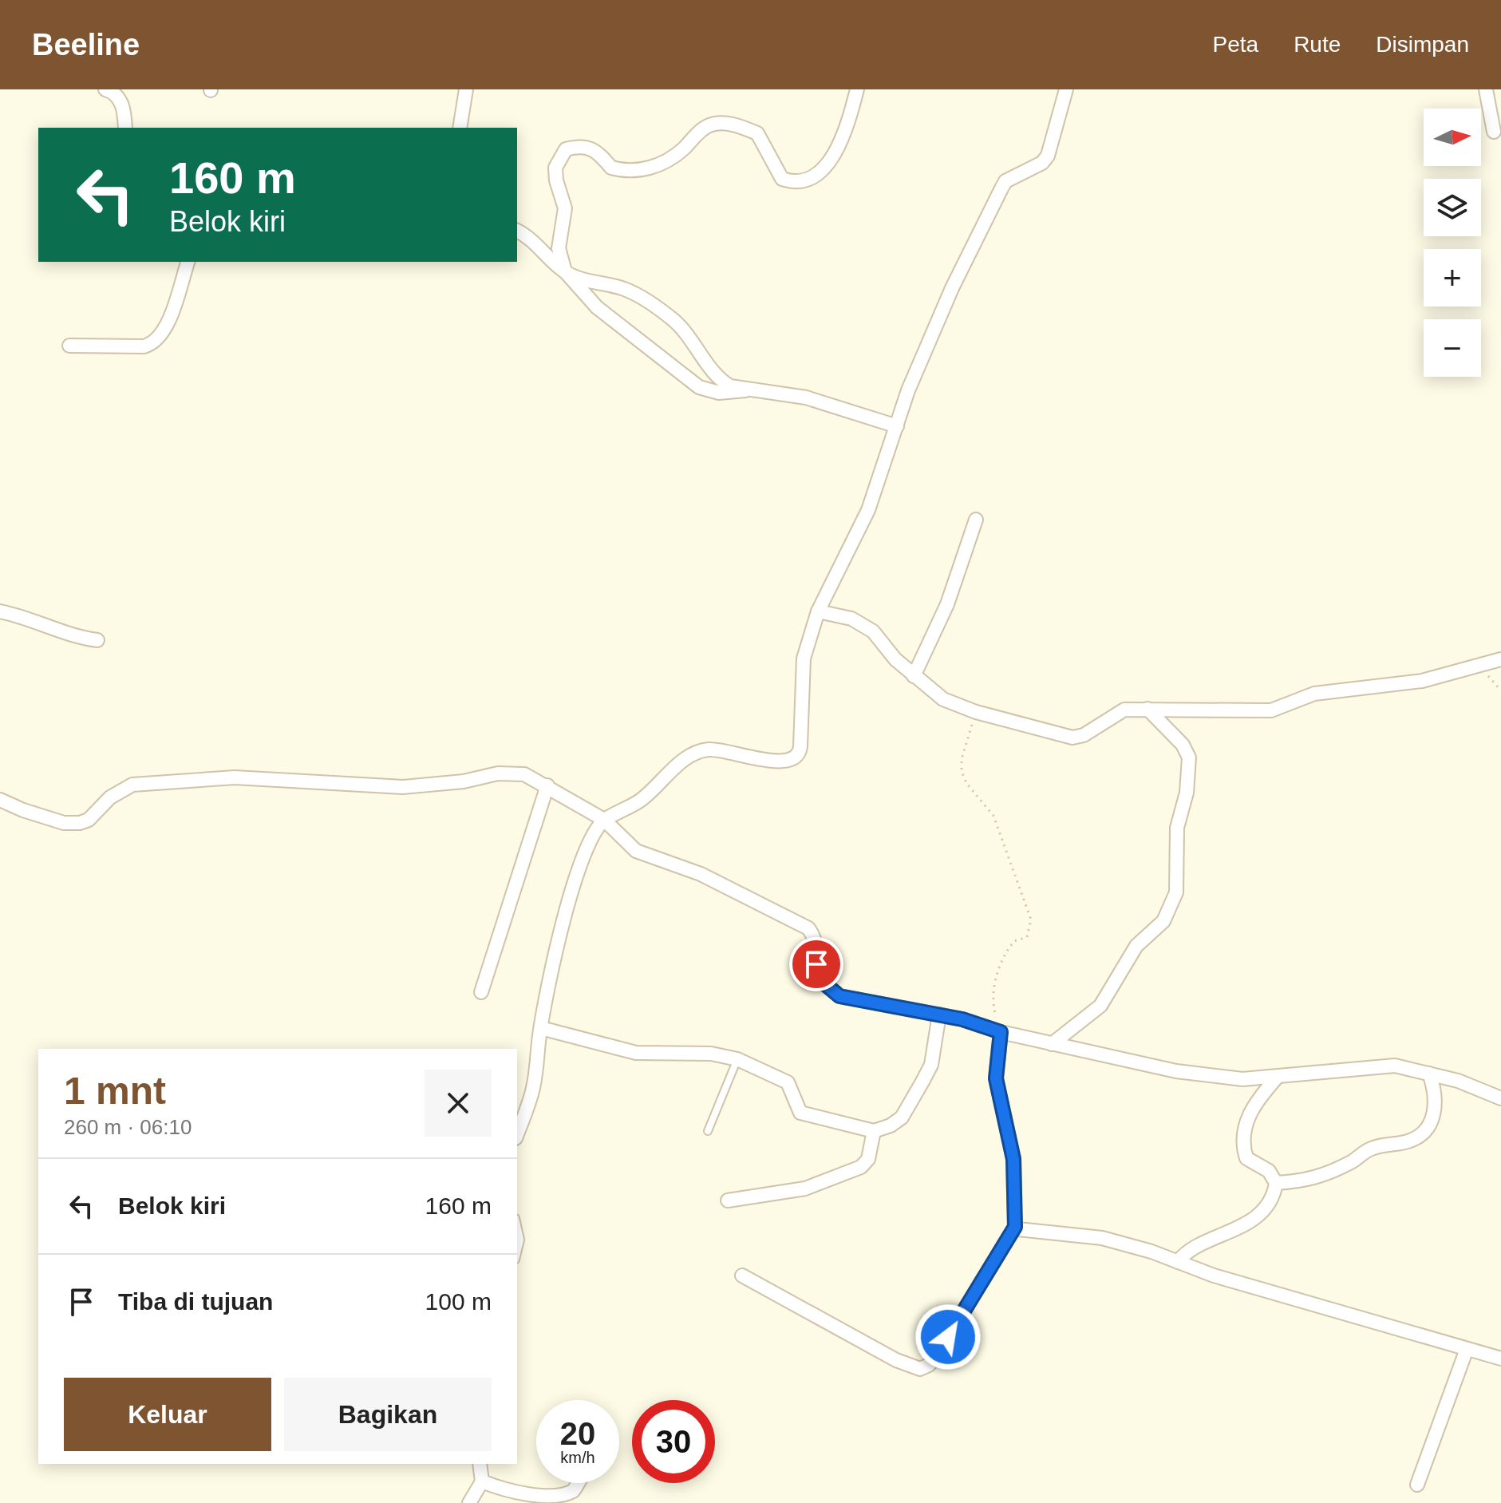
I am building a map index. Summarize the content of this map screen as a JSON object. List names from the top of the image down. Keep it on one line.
{"north":"right","page":{"header":"Beeline","nav":["Peta","Rute","Disimpan"],"map_buttons":["+","−"],"turn":["160 m","Belok kiri"],"heading":["1 mnt","260 m · 06:10"],"list":[{"name":"Belok kiri","value":"160 m"},{"name":"Tiba di tujuan","value":"100 m"}],"buttons":["Keluar","Bagikan"],"speed":"20 km/h","limit":"30"}}
